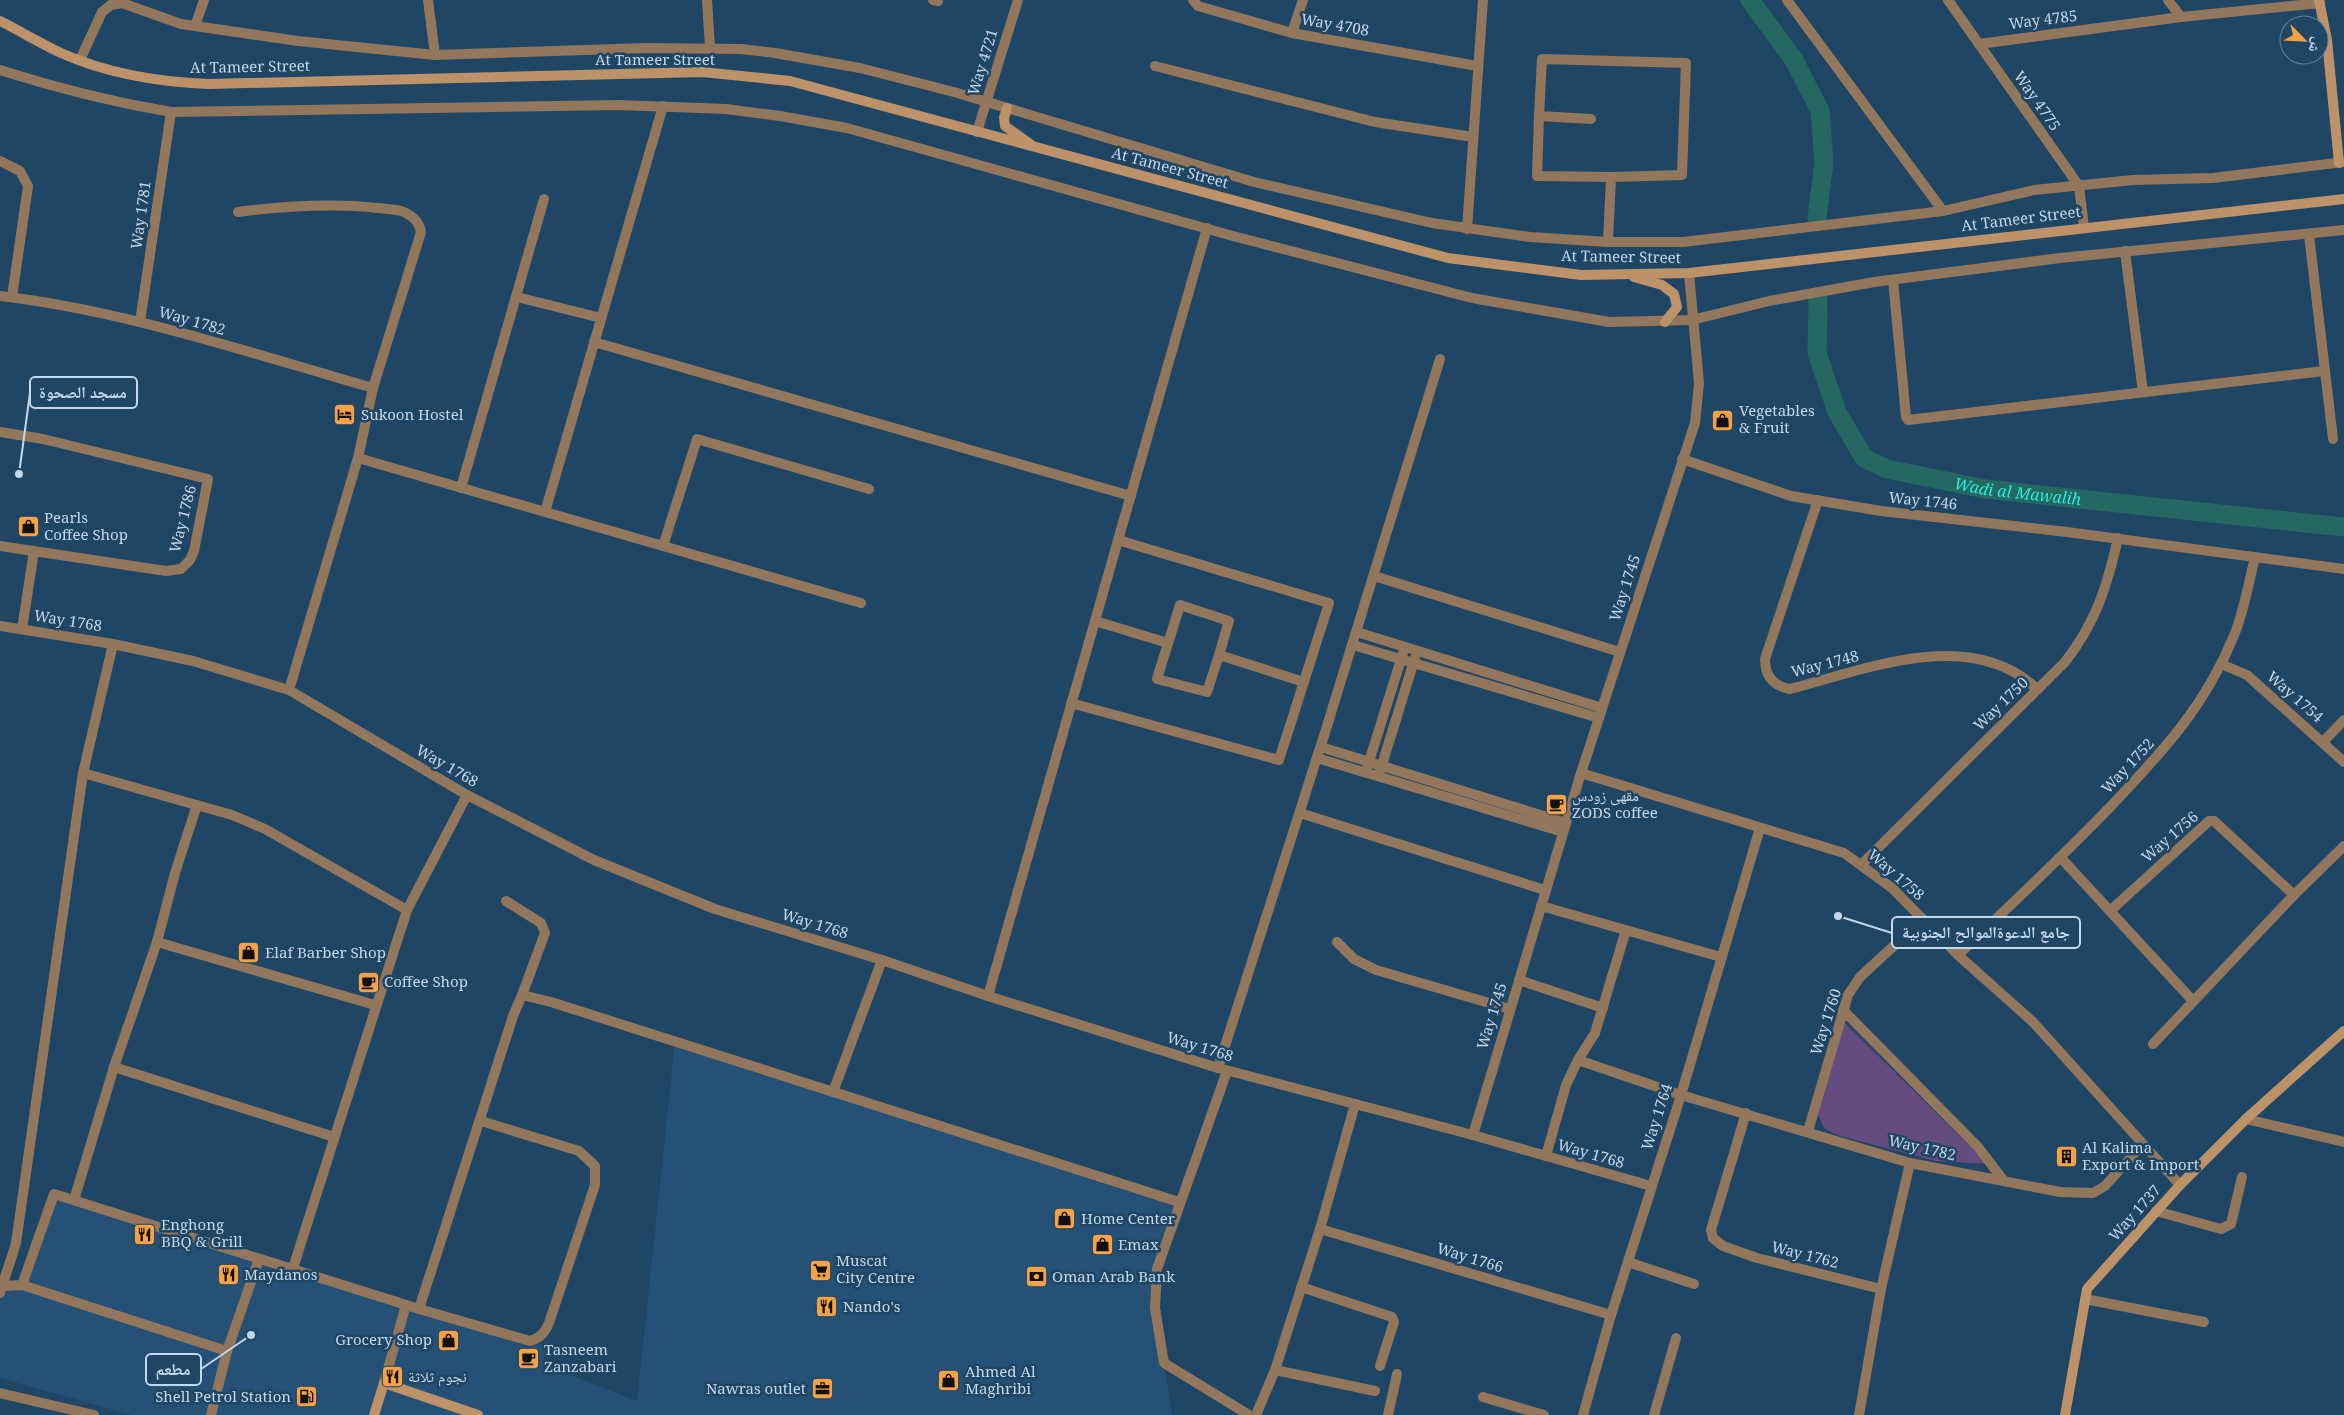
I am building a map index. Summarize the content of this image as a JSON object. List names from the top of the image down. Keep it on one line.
{"streets":{"main road":["At Tameer Street","Way 1737"],"street":["Way 4785","Way 4708","Way 4721","Way 4775","Way 1781","Way 1782","Way 1746","Way 1786","Way 1745","Way 1768","Way 1748","Way 1754","Way 1750","Way 1752","Way 1756","Way 1758","Way 1760","Way 1764","Way 1762","Way 1766"]},"crossings":[["Way 4785","Way 4775"],["At Tameer Street","Way 4721"],["At Tameer Street","Way 4775"],["At Tameer Street","Way 1745"],["Way 1781","Way 1782"],["Way 1782","Way 1758"],["Way 1782","Way 1760"],["Way 1782","Way 1764"],["Way 1782","Way 1762"],["Way 1746","Way 1745"],["Way 1746","Way 1748"],["Way 1746","Way 1750"],["Way 1746","Way 1752"],["Way 1745","Way 1768"],["Way 1745","Way 1758"],["Way 1768","Way 1764"],["Way 1748","Way 1750"],["Way 1754","Way 1752"],["Way 1750","Way 1758"],["Way 1752","Way 1758"],["Way 1758","Way 1760"],["Way 1758","Way 1764"],["Way 1758","Way 1737"],["Way 1764","Way 1766"]],"water":["Wadi al Mawalih"],"places":{"hotel":["Sukoon Hostel"],"shop":["Vegetables & Fruit","Pearls Coffee Shop","Elaf Barber Shop","Home Center","Emax","Grocery Shop","Ahmed Al Maghribi"],"other":["مسجد الصحوة","جامع الدعوةالموالح الجنوبية","مطعم"],"cafe":["مقهى زودس ZODS coffee","Coffee Shop","Tasneem Zanzabari"],"building":["Al Kalima Export & Import"],"restaurant":["Enghong BBQ & Grill","Maydanos","Nando's","نجوم ثلاثة"],"supermarket":["Muscat City Centre"],"bank":["Oman Arab Bank"],"office":["Nawras outlet"],"fuel station":["Shell Petrol Station"]},"north":"bottom right"}
